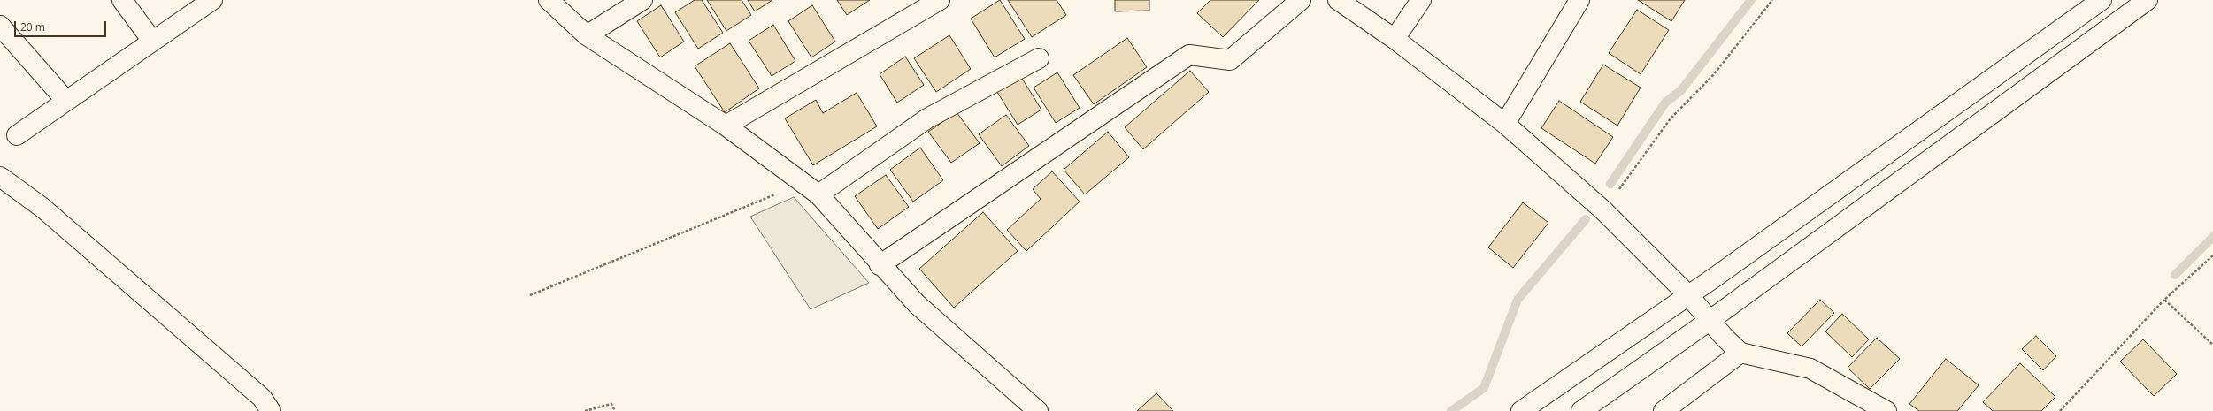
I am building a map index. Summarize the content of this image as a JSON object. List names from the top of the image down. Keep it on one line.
{"scale_bar":"20 m"}
